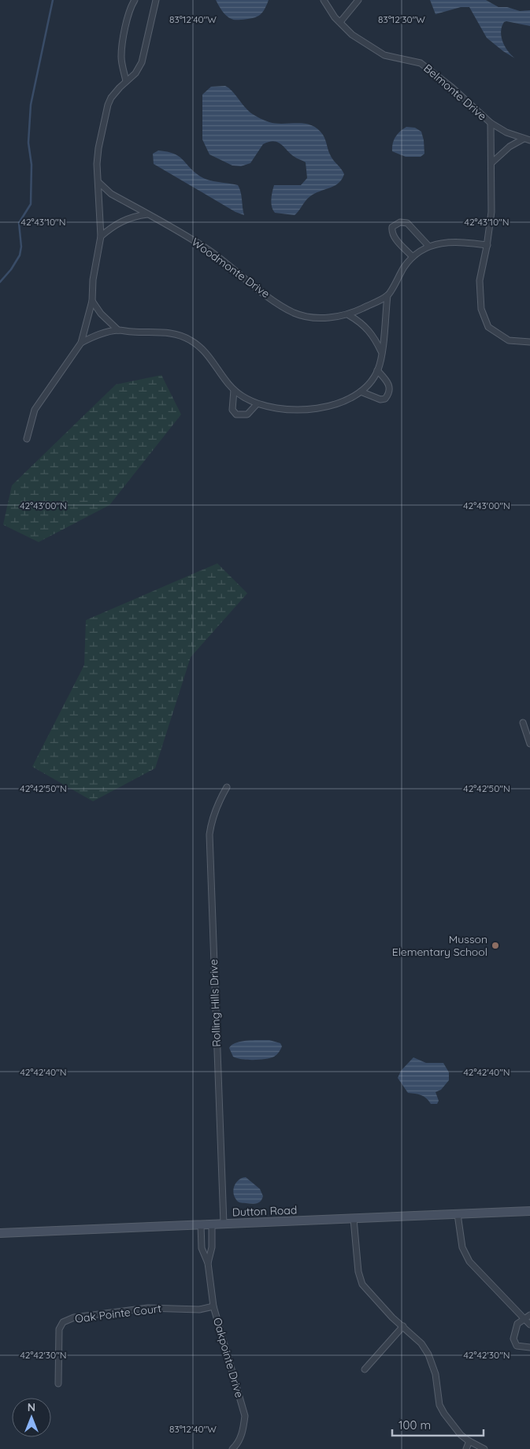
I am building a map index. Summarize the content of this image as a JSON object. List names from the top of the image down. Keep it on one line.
{"streets":{"street":["Belmonte Drive","Woodmonte Drive","Rolling Hills Drive","Dutton Road","Oak Pointe Court","Oakpointe Drive"]},"crossings":[["Rolling Hills Drive","Dutton Road"],["Dutton Road","Oakpointe Drive"],["Oak Pointe Court","Oakpointe Drive"]],"places":["Musson Elementary School"],"scale_bar":"100 m","north":"top","coordinates":["83°12'40\"W","83°12'30\"W","42°43'10\"N","42°43'00\"N","42°42'50\"N","42°42'40\"N","42°42'30\"N"]}
